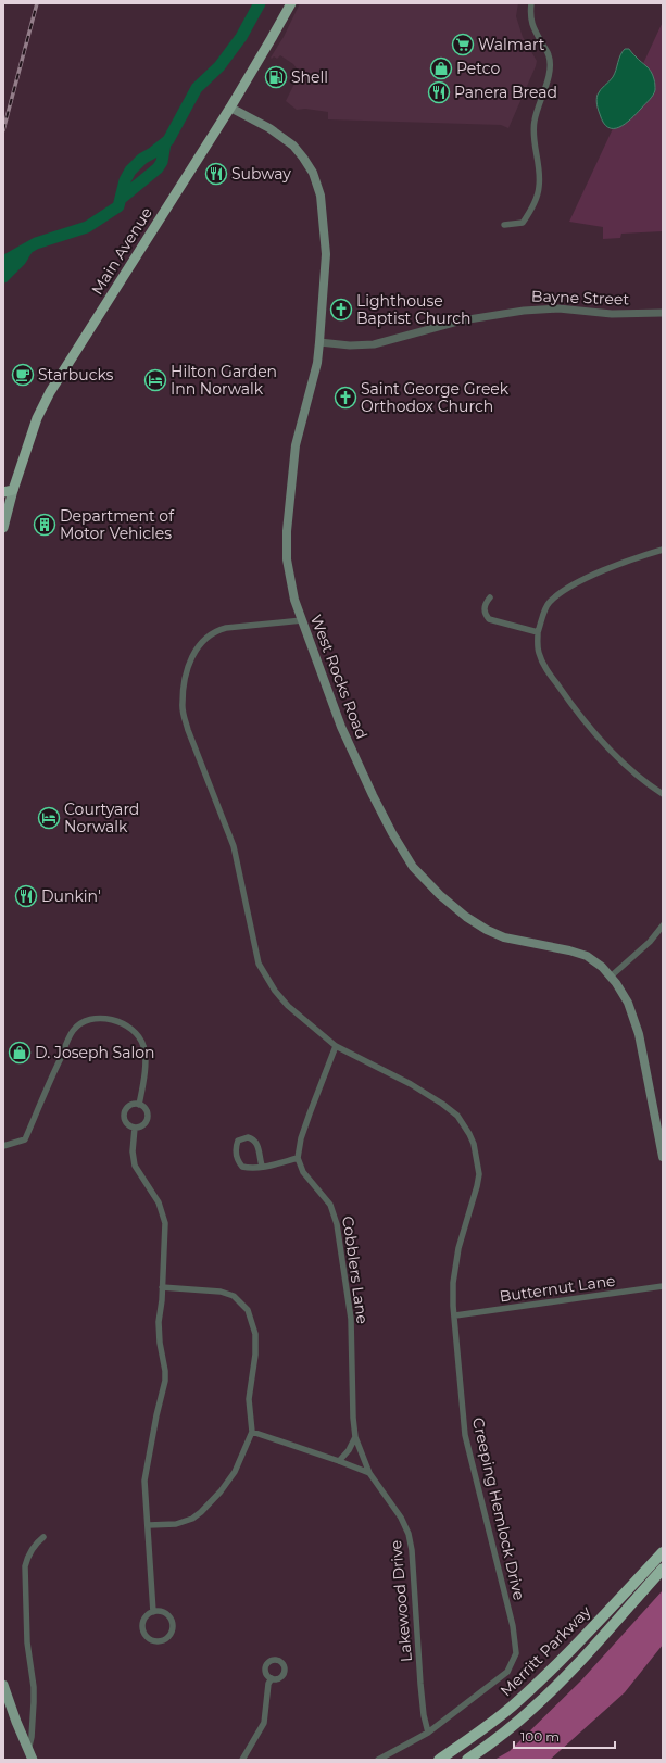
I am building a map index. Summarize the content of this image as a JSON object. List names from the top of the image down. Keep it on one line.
{"streets":{"highway":["Main Avenue","Merritt Parkway"],"main road":["West Rocks Road"],"street":["Bayne Street","Cobblers Lane","Butternut Lane","Creeping Hemlock Drive","Lakewood Drive"]},"crossings":[["Main Avenue","West Rocks Road"],["Bayne Street","West Rocks Road"],["West Rocks Road","Creeping Hemlock Drive"],["Cobblers Lane","Lakewood Drive"],["Butternut Lane","Creeping Hemlock Drive"],["Creeping Hemlock Drive","Lakewood Drive"]],"places":{"supermarket":["Walmart"],"shop":["Petco","D. Joseph Salon"],"fuel station":["Shell"],"restaurant":["Panera Bread","Subway","Dunkin'"],"church":["Lighthouse Baptist Church","Saint George Greek Orthodox Church"],"cafe":["Starbucks"],"hotel":["Hilton Garden Inn Norwalk","Courtyard Norwalk"],"building":["Department of Motor Vehicles"]},"scale_bar":"100 m"}
